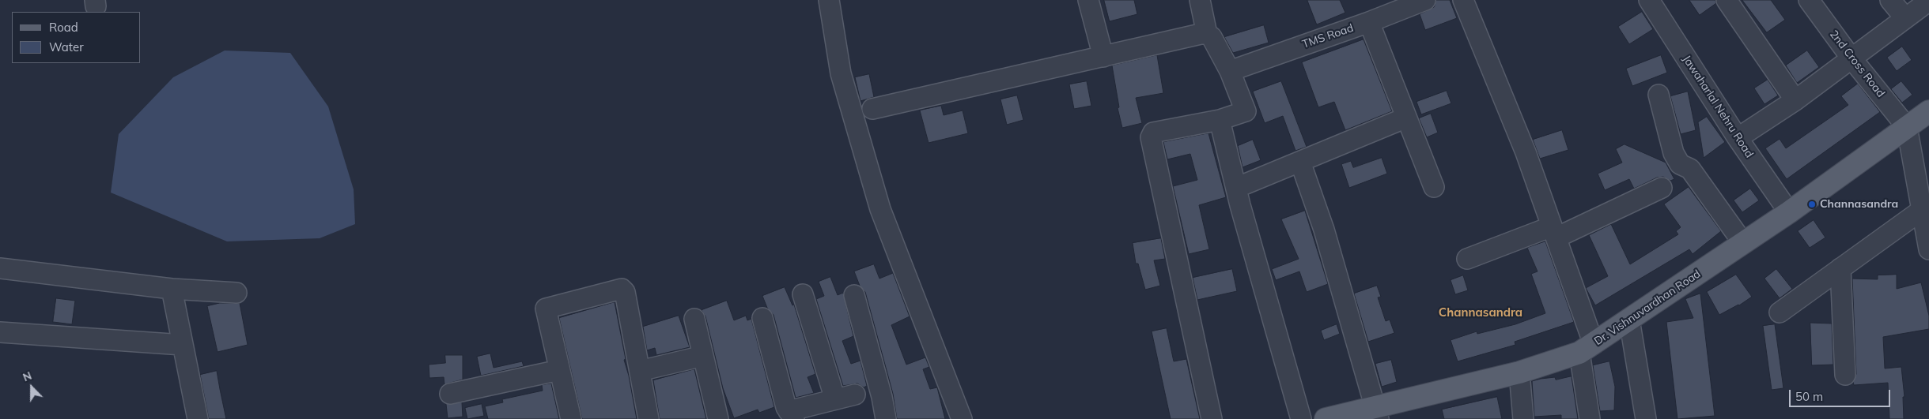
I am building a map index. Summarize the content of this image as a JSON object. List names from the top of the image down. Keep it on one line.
{"streets":{"main road":["Dr. Vishnuvardhan Road"],"street":["TMS Road","2nd Cross Road","Jawaharlal Nehru Road"]},"crossings":[["2nd Cross Road","Dr. Vishnuvardhan Road"],["Jawaharlal Nehru Road","Dr. Vishnuvardhan Road"]],"districts":["Channasandra"],"places":["Channasandra"],"legend":["Road","Water"],"scale_bar":"50 m","north":"top"}
